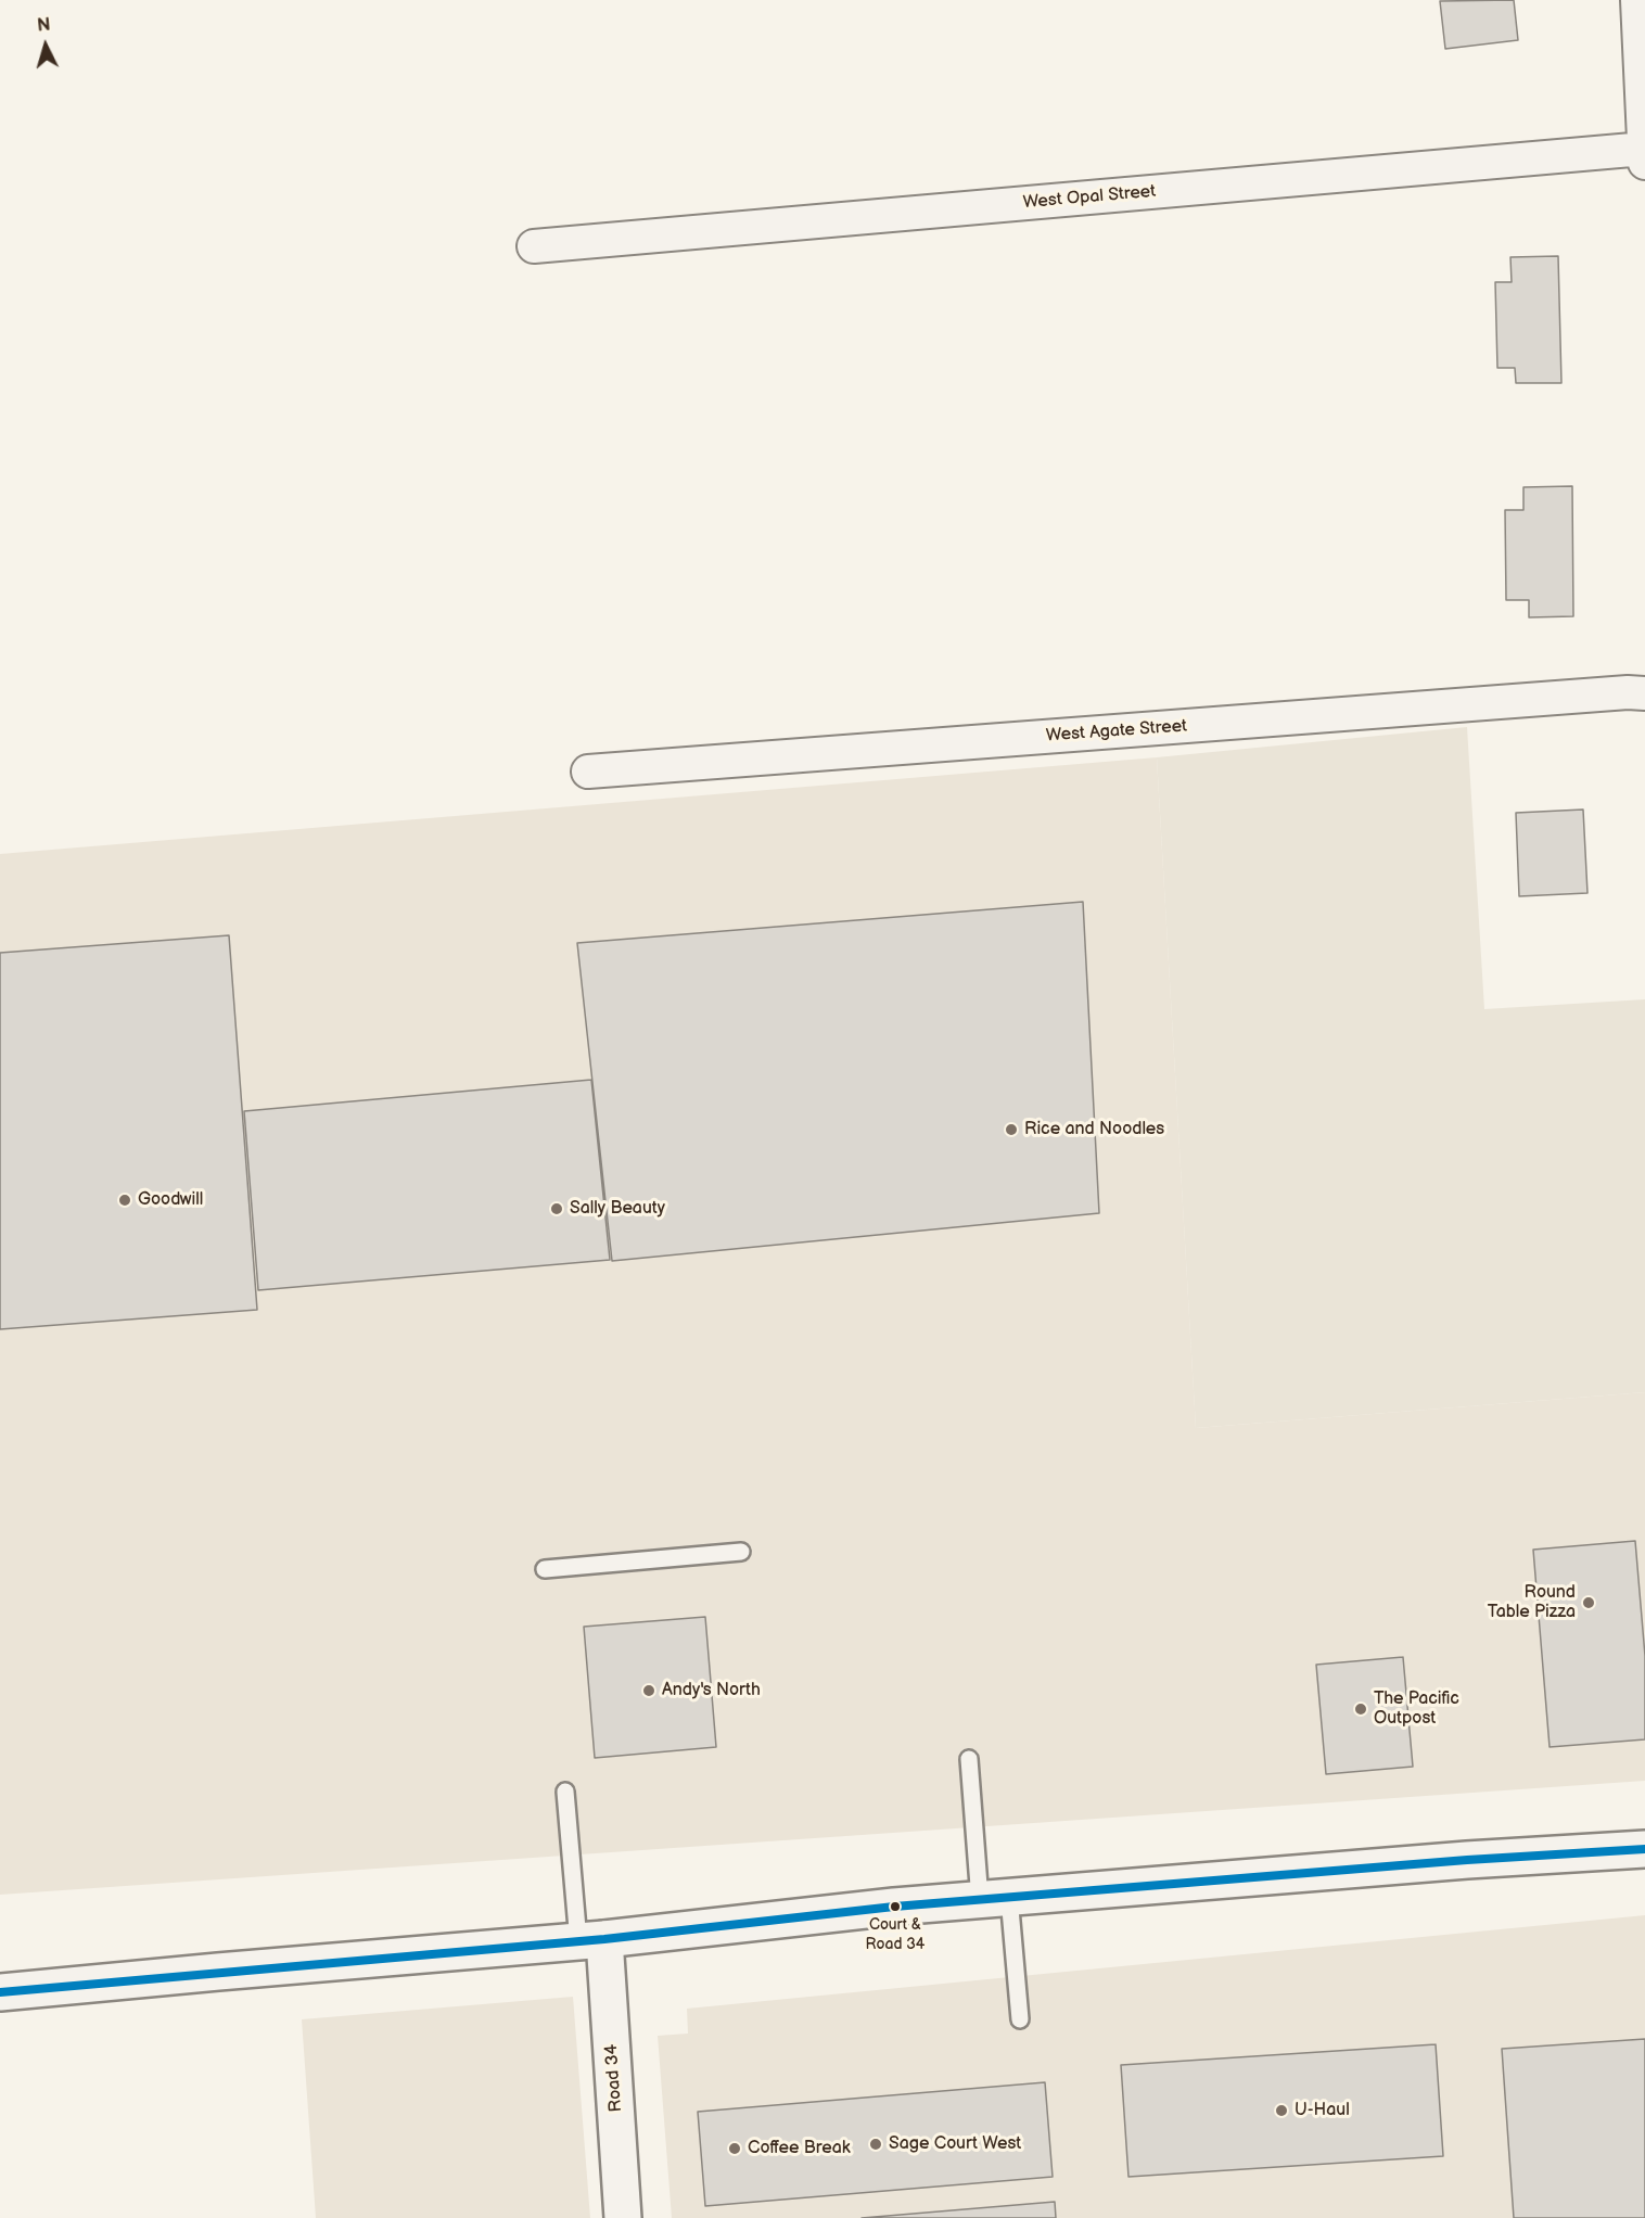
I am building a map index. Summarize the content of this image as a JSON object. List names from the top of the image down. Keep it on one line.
{"streets":{"main road":["Road 34"],"street":["West Opal Street","West Agate Street"]},"places":["Rice and Noodles","Goodwill","Sally Beauty","Round Table Pizza","Andy's North","The Pacific Outpost","Court & Road 34","U-Haul","Sage Court West","Coffee Break"],"north":"top"}
